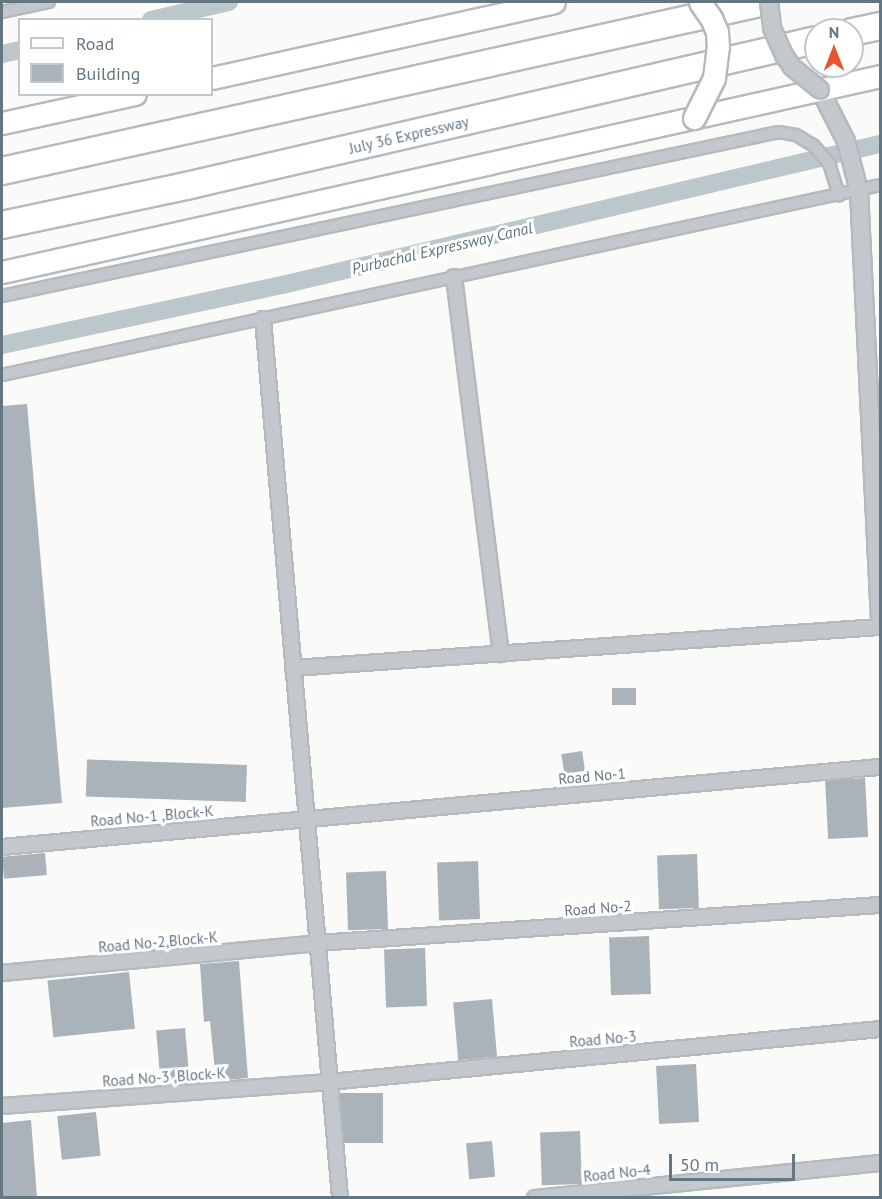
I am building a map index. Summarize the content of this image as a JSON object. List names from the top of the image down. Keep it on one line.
{"streets":{"highway":["July 36 Expressway"],"street":["Road No-1","Road No-1 ,Block-K","Road No-2","Road No-2,Block-K","Road No-3","Road No-3 ,Block-K","Road No-4"]},"crossings":[["Road No-1","Road No-1 ,Block-K"],["Road No-2","Road No-2,Block-K"],["Road No-3","Road No-3 ,Block-K"]],"water":["Purbachal Expressway Canal"],"legend":["Road","Building"],"scale_bar":"50 m","north":"top"}
